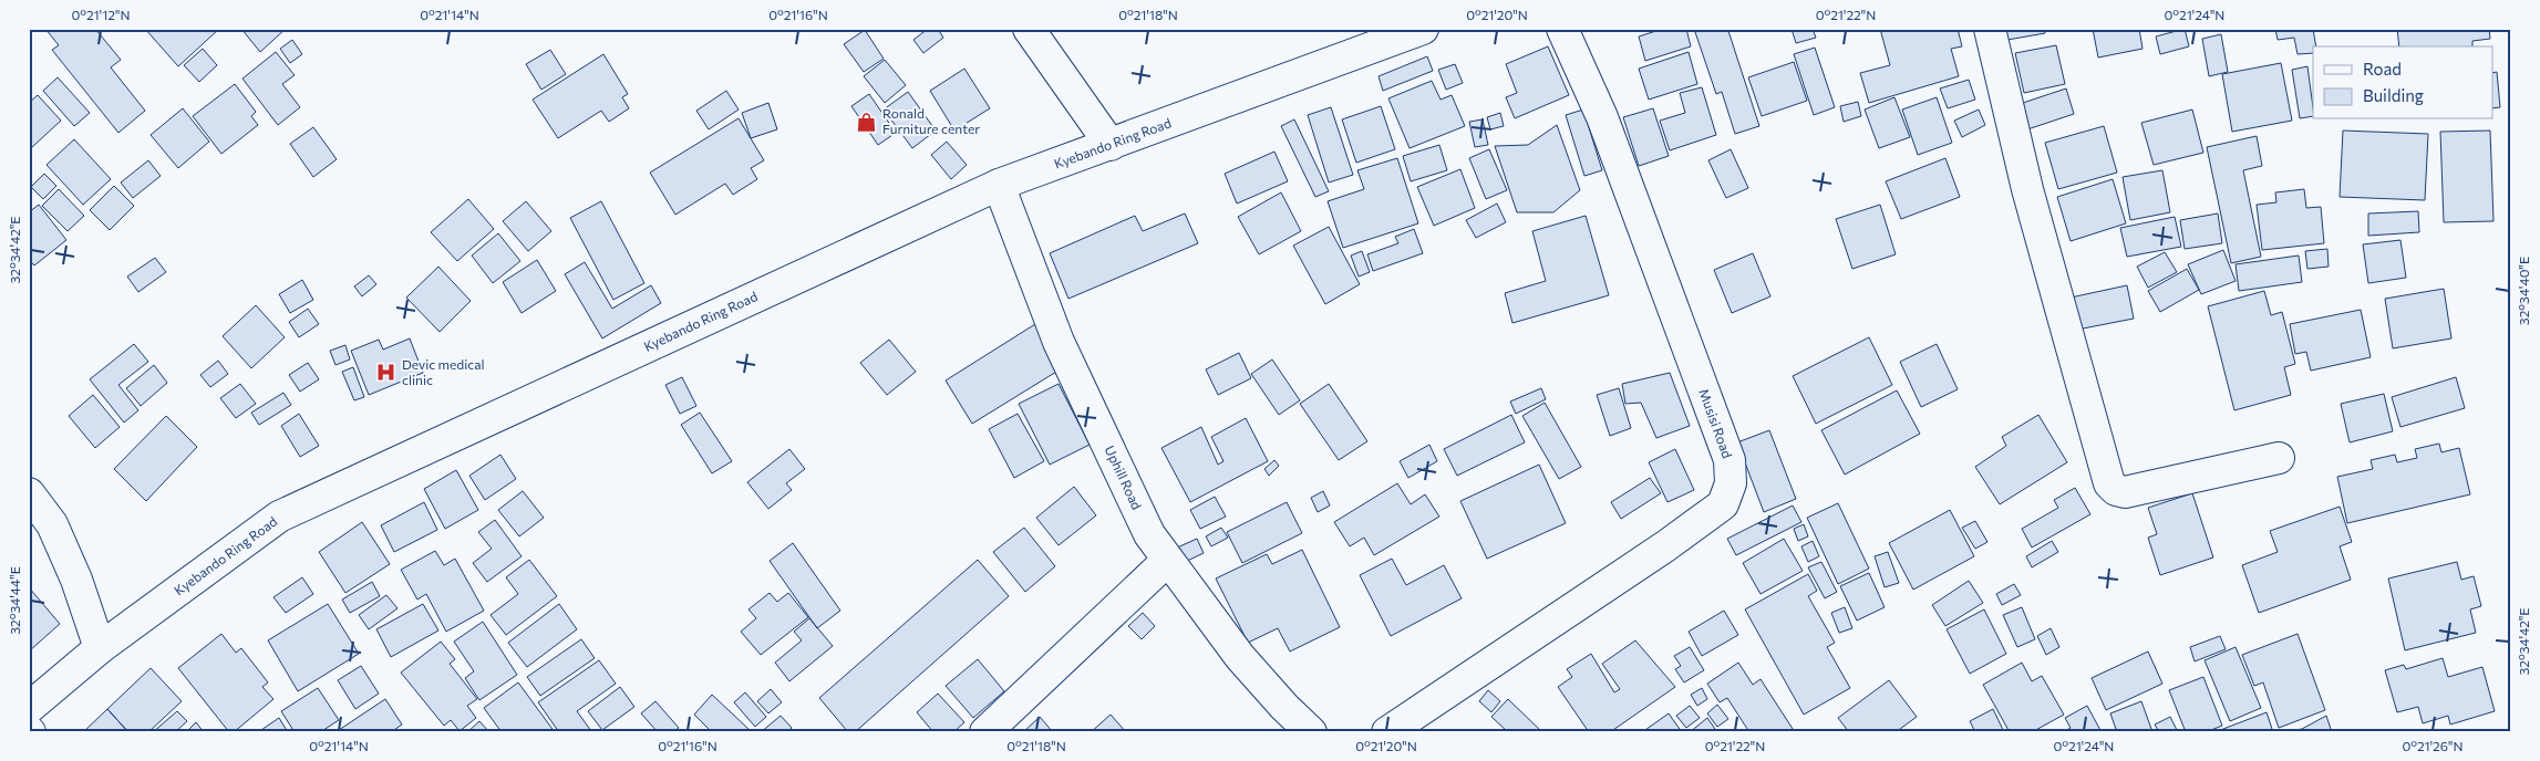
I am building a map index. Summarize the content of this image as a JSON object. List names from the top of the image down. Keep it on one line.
{"streets":{"street":["Kyebando Ring Road","Musisi Road","Uphill Road"]},"crossings":[["Kyebando Ring Road","Uphill Road"]],"places":{"shop":["Ronald Furniture center"],"hospital":["Devic medical clinic"]},"legend":["Road","Building"],"coordinates":["0°21'12\"N","0°21'14\"N","0°21'16\"N","0°21'18\"N","0°21'20\"N","0°21'22\"N","0°21'24\"N","32°34'42\"E","32°34'40\"E","32°34'44\"E","0°21'26\"N"]}
